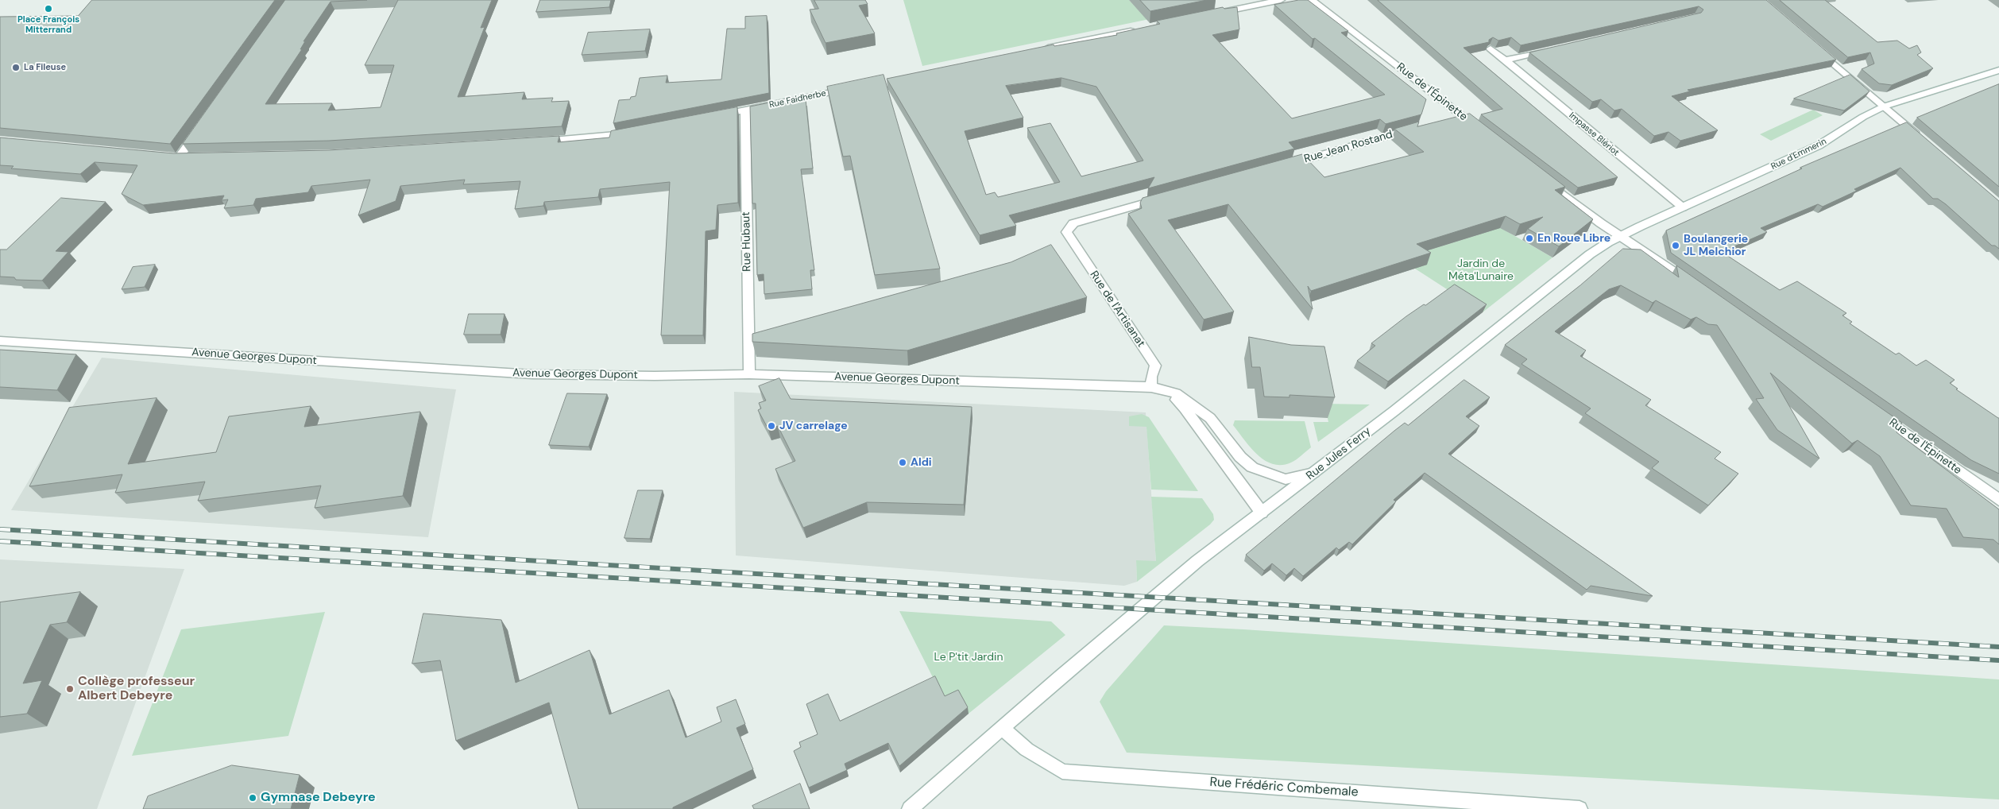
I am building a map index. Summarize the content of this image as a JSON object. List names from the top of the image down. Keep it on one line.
{"streets":{"street":["Rue de l'Épinette","Rue Faidherbe","Impasse Blériot","Rue Jean Rostand","Rue d'Emmerin","Rue Hubaut","Rue de l'Artisanat","Avenue Georges Dupont","Rue Jules Ferry","Rue Frédéric Combemale"]},"crossings":[["Rue Faidherbe","Rue Hubaut"],["Impasse Blériot","Rue d'Emmerin"],["Rue d'Emmerin","Rue Jules Ferry"],["Rue Hubaut","Avenue Georges Dupont"],["Rue de l'Artisanat","Avenue Georges Dupont"],["Rue Jules Ferry","Rue Frédéric Combemale"]],"parks":["Jardin de Méta'Lunaire","Le P'tit Jardin"],"places":["Place François Mitterrand","La Fileuse","En Roue Libre","Boulangerie JL Melchior","JV carrelage","Aldi","Collège professeur Albert Debeyre","Gymnase Debeyre"]}
